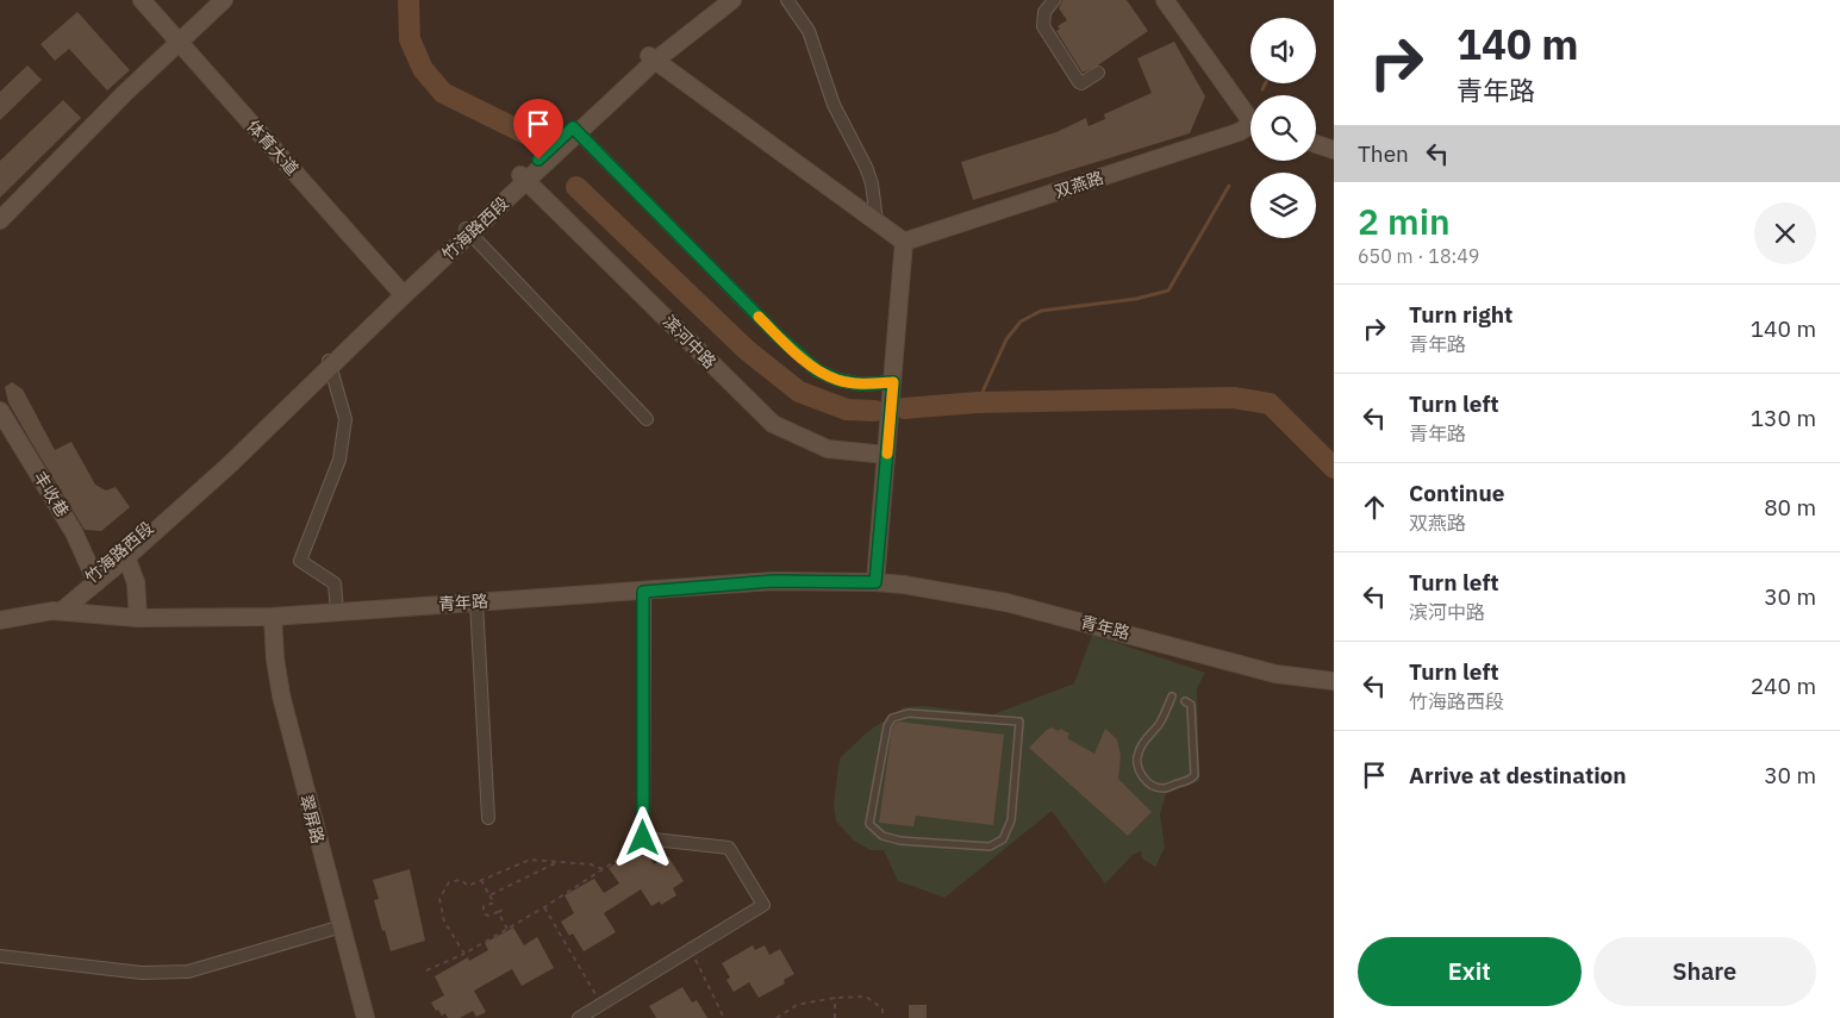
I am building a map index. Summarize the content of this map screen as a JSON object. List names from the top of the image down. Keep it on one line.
{"streets":{"street":["体育大道","双燕路","竹海路西段","滨河中路","丰收巷","青年路","翠屏路"]},"crossings":[["体育大道","竹海路西段"],["竹海路西段","滨河中路"],["竹海路西段","丰收巷"],["竹海路西段","青年路"],["青年路","翠屏路"]],"page":{"turn":["140 m","青年路"],"then":"Then","heading":["2 min","650 m · 18:49"],"list":[{"name":"Turn right","note":"青年路","value":"140 m"},{"name":"Turn left","note":"青年路","value":"130 m"},{"name":"Continue","note":"双燕路","value":"80 m"},{"name":"Turn left","note":"滨河中路","value":"30 m"},{"name":"Turn left","note":"竹海路西段","value":"240 m"},{"name":"Arrive at destination","value":"30 m"}],"buttons":["Exit","Share"]}}
